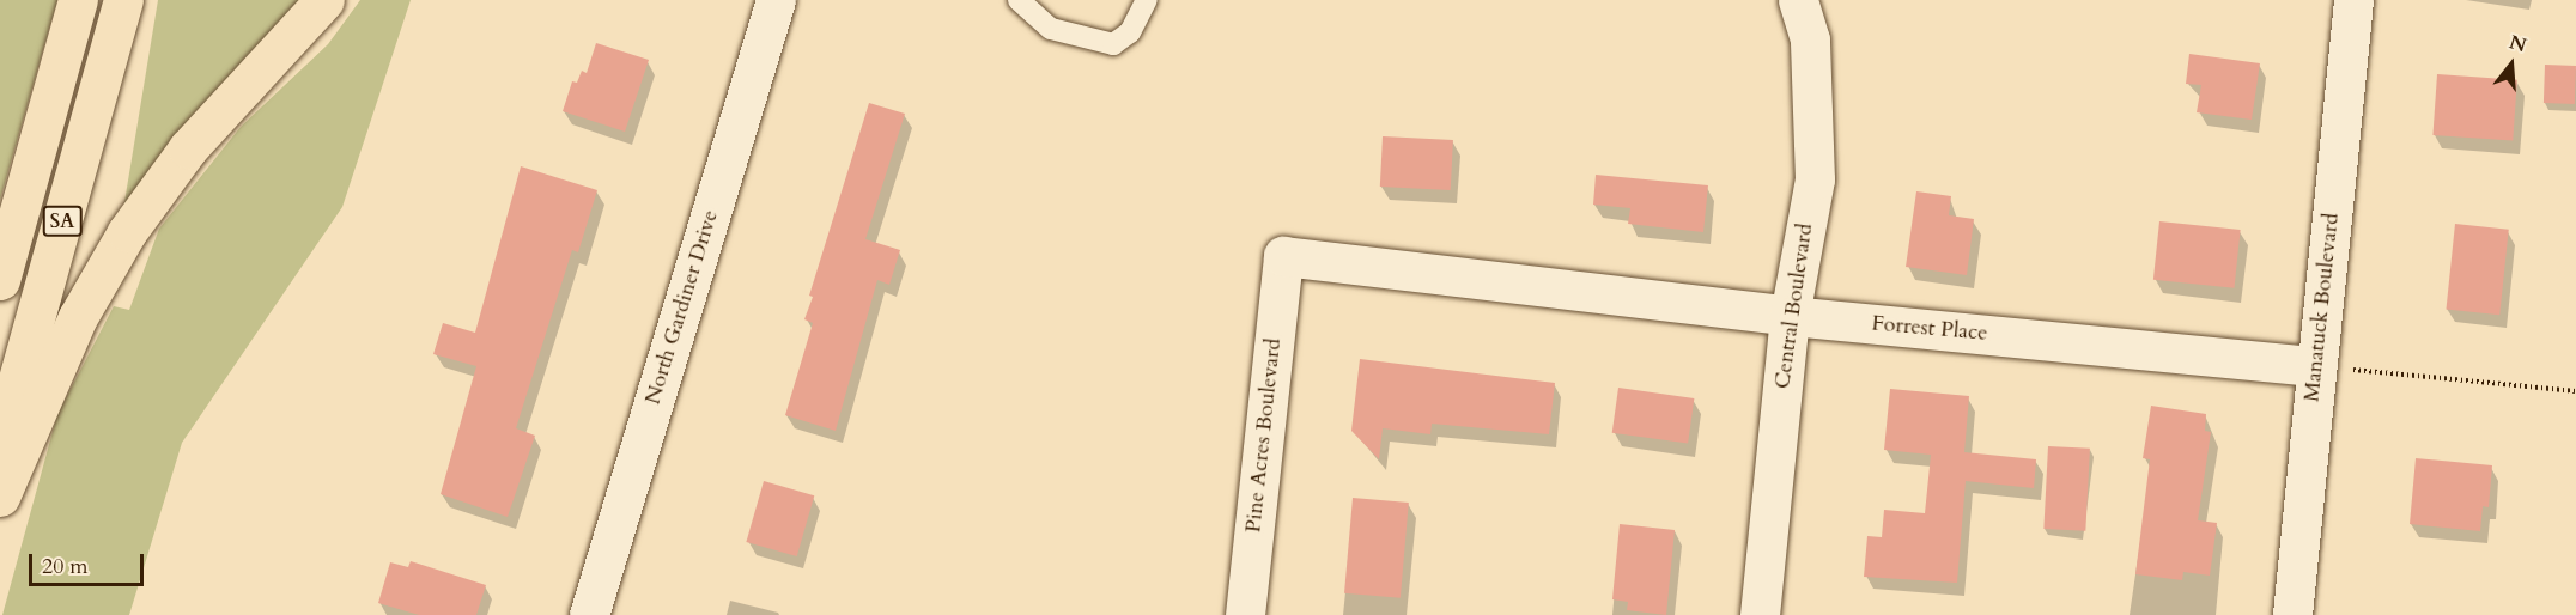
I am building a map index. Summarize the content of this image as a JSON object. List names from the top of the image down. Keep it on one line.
{"streets":{"highway":["SA"],"street":["Central Boulevard","North Gardiner Drive","Manatuck Boulevard","Forrest Place","Pine Acres Boulevard"]},"crossings":[["Central Boulevard","Forrest Place"],["Manatuck Boulevard","Forrest Place"],["Forrest Place","Pine Acres Boulevard"]],"scale_bar":"20 m","north":"top"}
